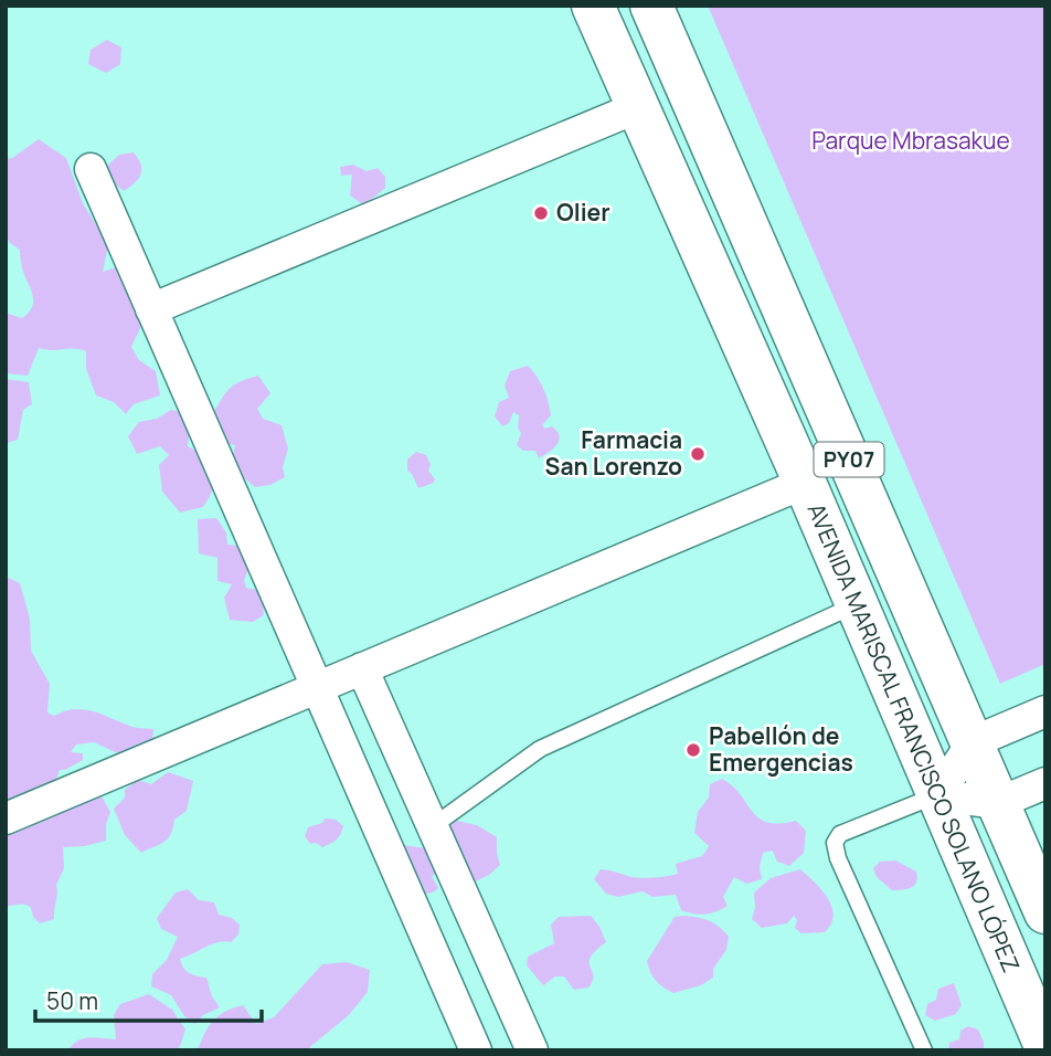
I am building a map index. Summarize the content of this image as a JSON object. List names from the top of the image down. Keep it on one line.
{"streets":{"main road":["PY07","AVENIDA MARISCAL FRANCISCO SOLANO LÓPEZ"]},"parks":["Parque Mbrasakue"],"places":["Olier","Farmacia San Lorenzo","Pabellón de Emergencias"],"scale_bar":"50 m"}
